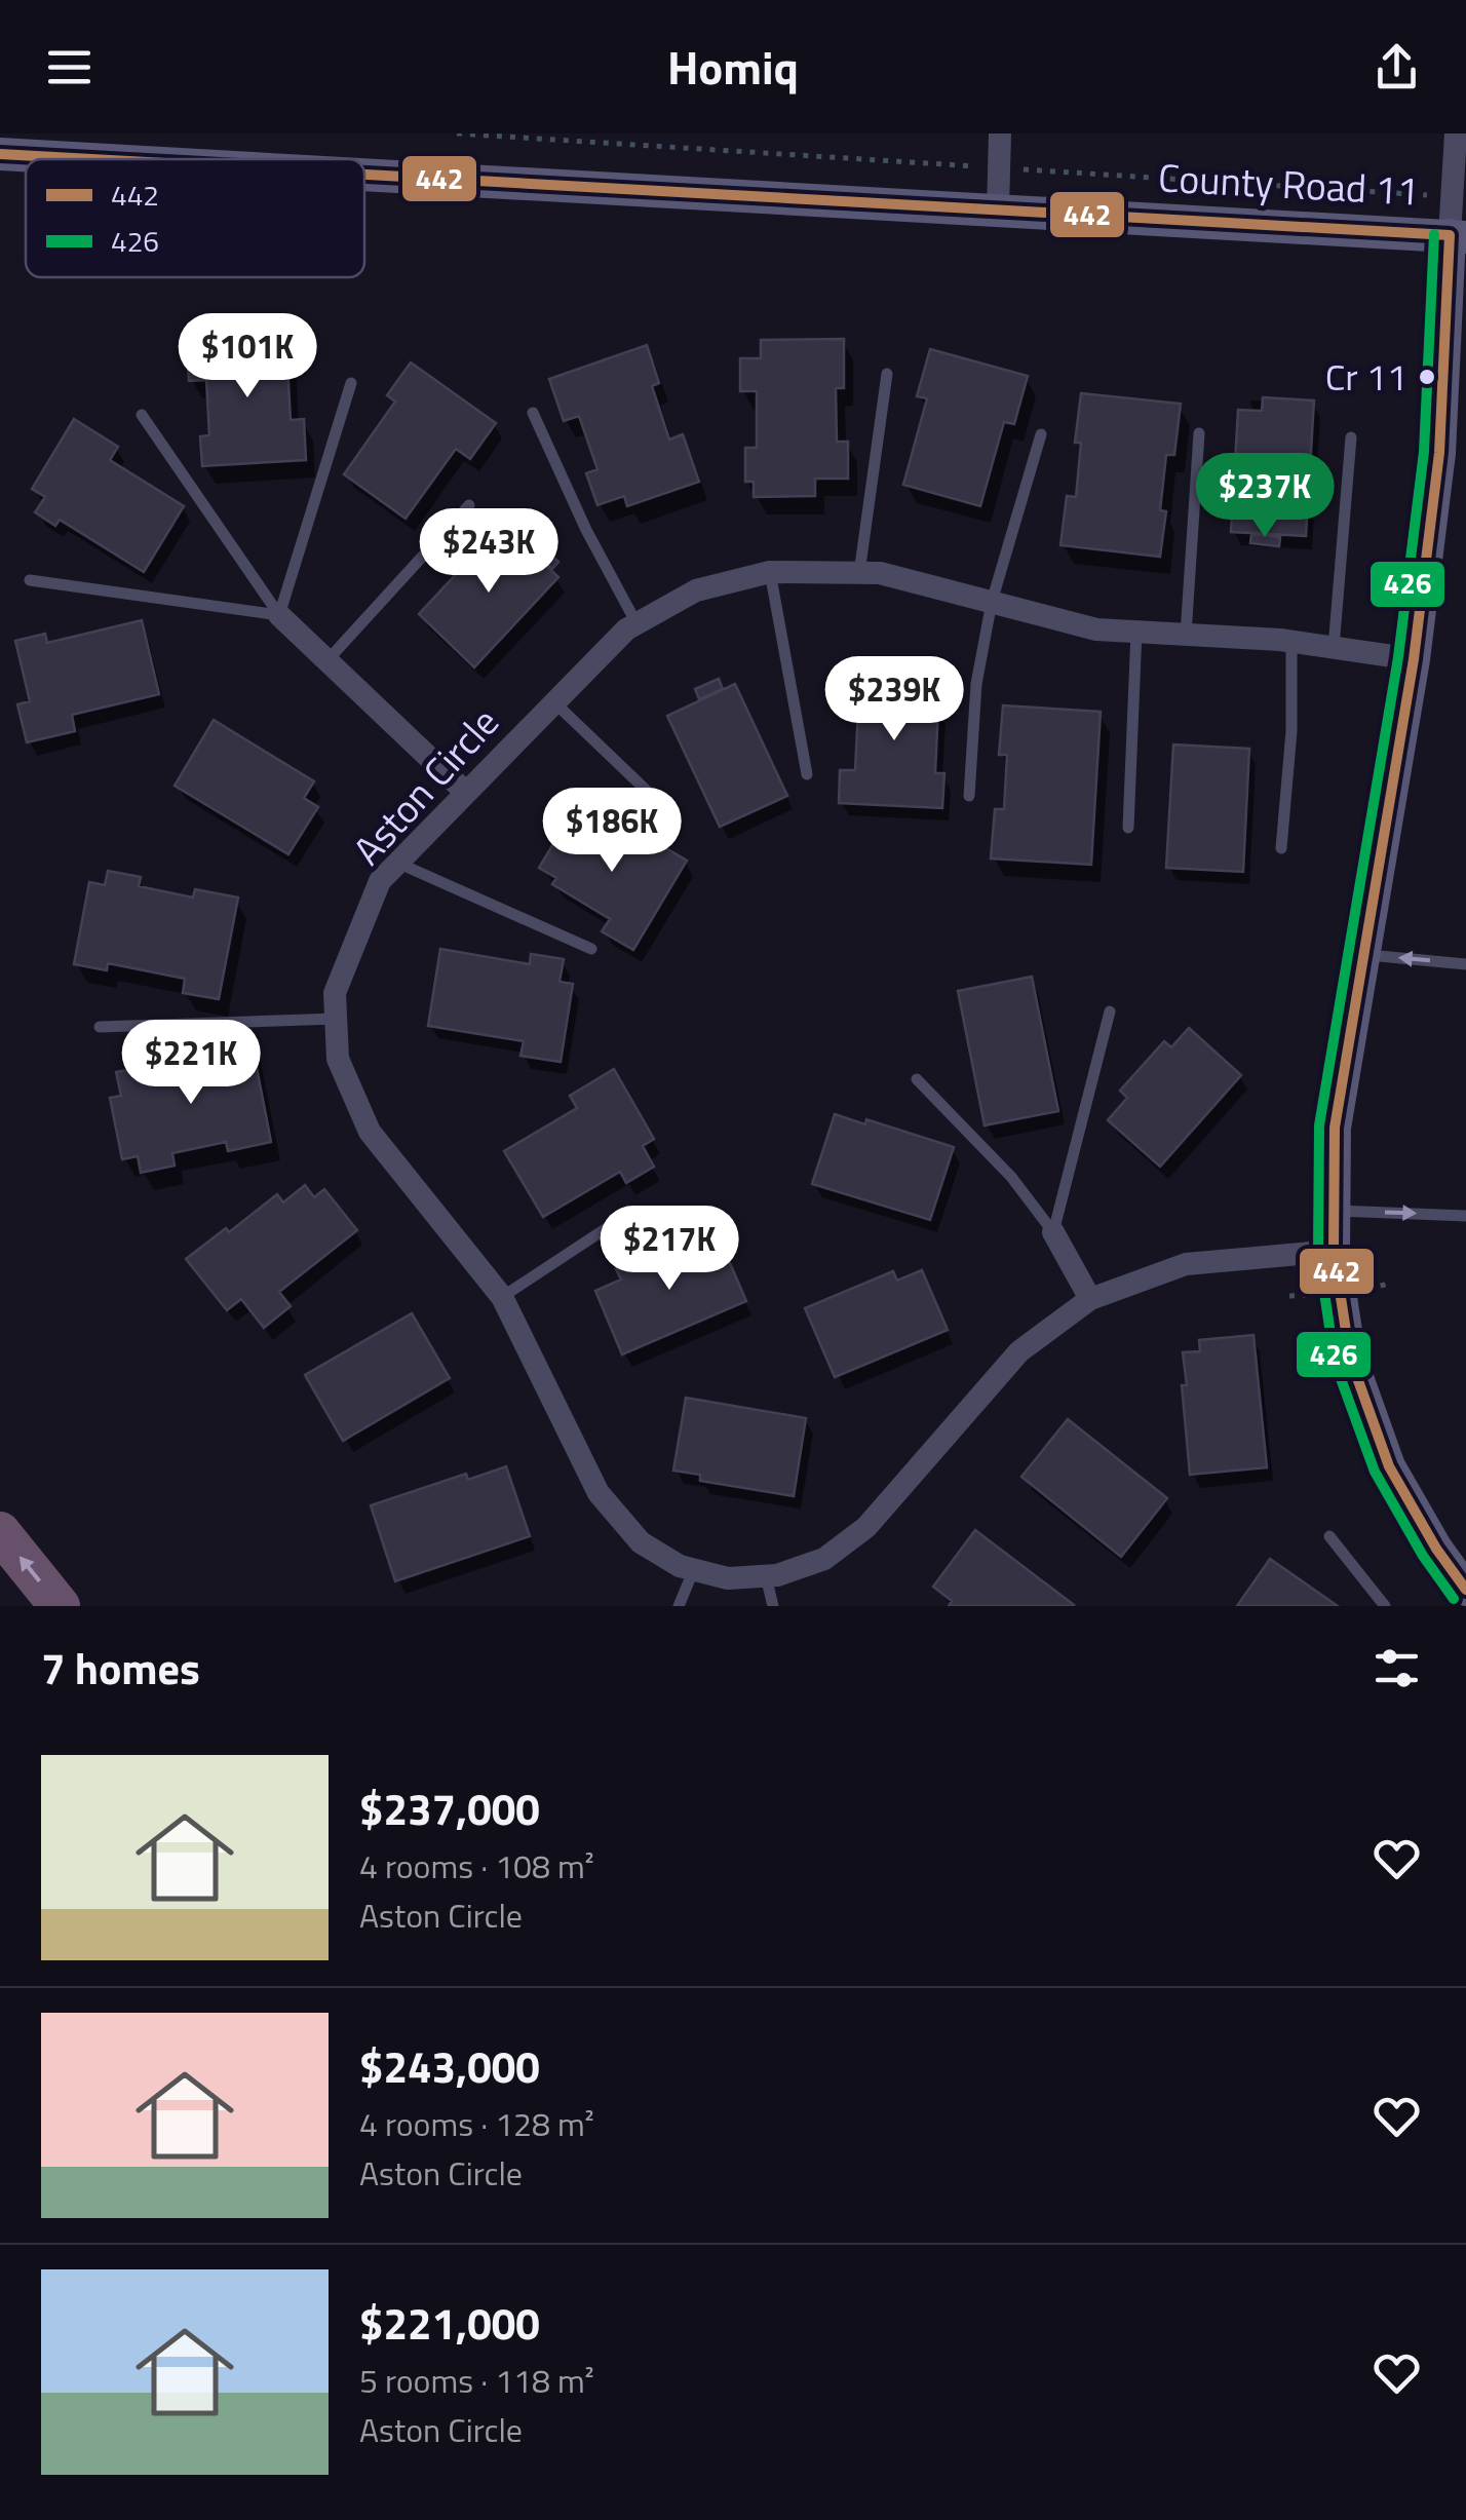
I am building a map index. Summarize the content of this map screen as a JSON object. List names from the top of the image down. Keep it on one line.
{"streets":{"street":["County Road 11","Aston Circle"]},"places":["Cr 11"],"lines":["transit line 442","transit line 426"],"legend":["442","426"],"page":{"header":"Homiq","price":["$101K","$237K","$243K","$239K","$186K","$221K","$217K"],"heading":"7 homes","list":[{"name":"$237,000","note":"4 rooms · 108 m² · Aston Circle"},{"name":"$243,000","note":"4 rooms · 128 m² · Aston Circle"},{"name":"$221,000","note":"5 rooms · 118 m² · Aston Circle"}]}}
